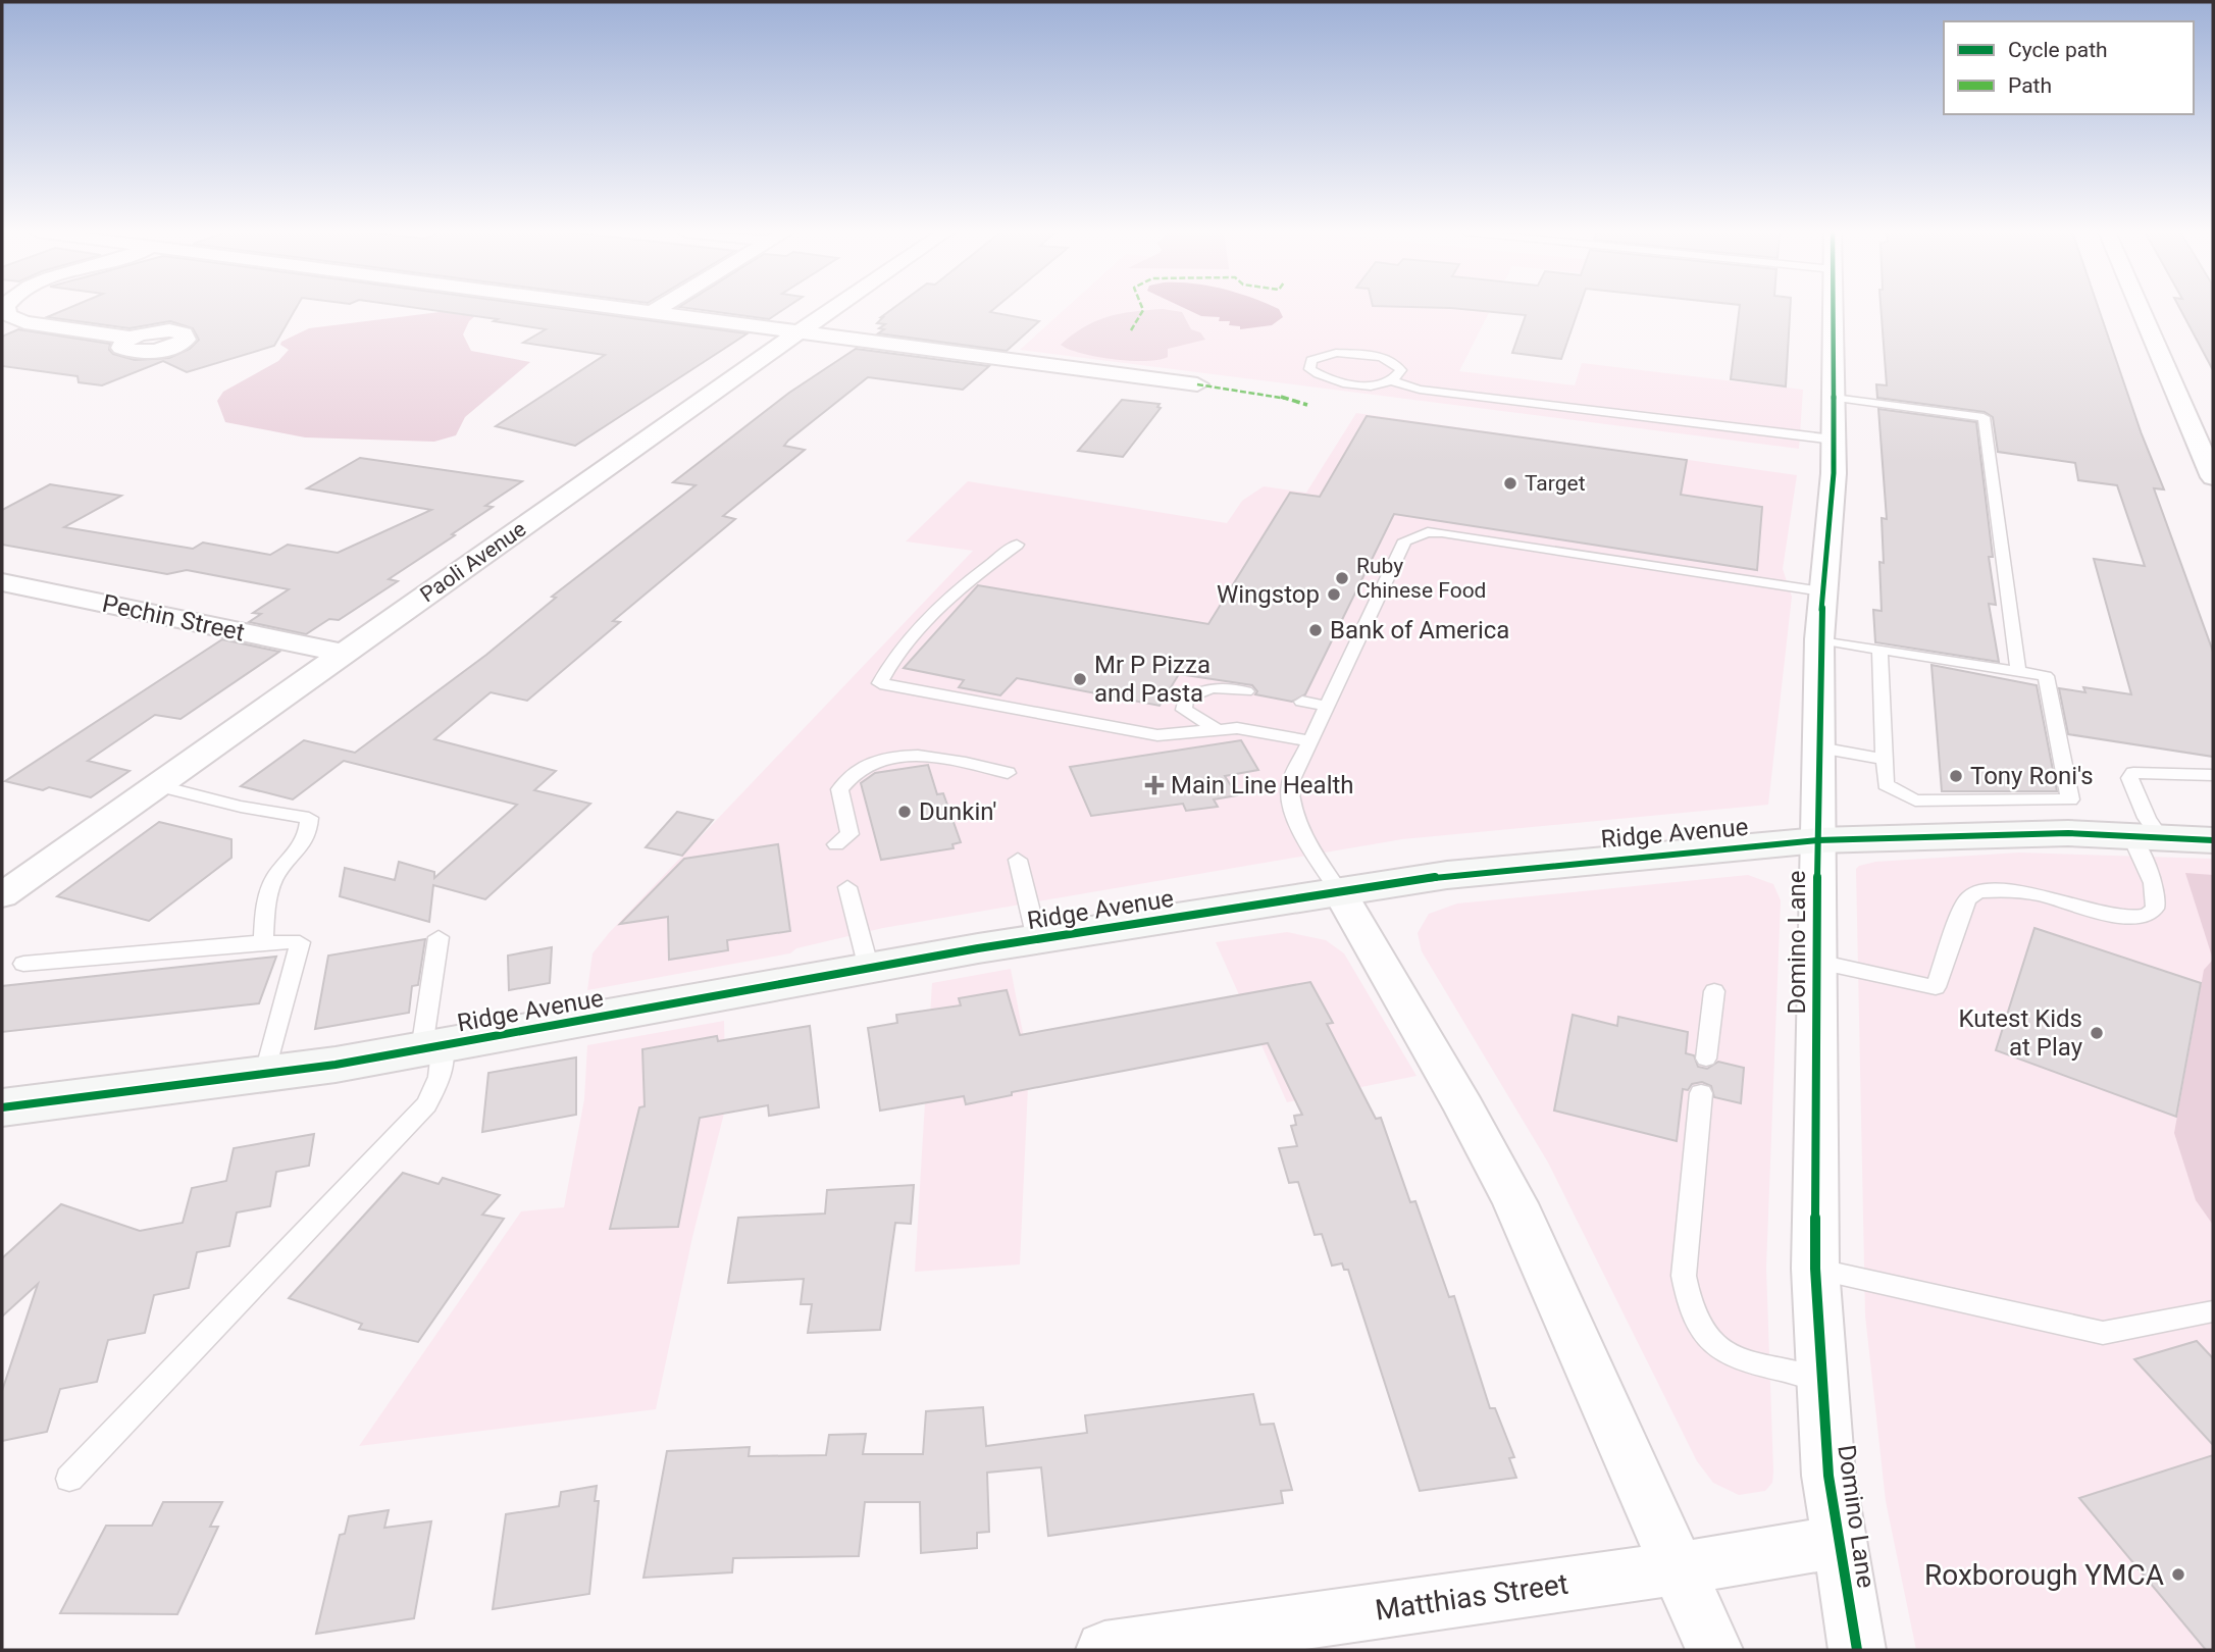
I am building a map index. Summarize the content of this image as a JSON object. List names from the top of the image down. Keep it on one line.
{"streets":{"main road":["Ridge Avenue"],"street":["Paoli Avenue","Pechin Street","Domino Lane","Matthias Street"]},"crossings":[["Paoli Avenue","Pechin Street"],["Ridge Avenue","Domino Lane"],["Domino Lane","Matthias Street"]],"places":{"other":["Target","Ruby Chinese Food","Wingstop","Bank of America","Mr P Pizza and Pasta","Tony Roni's","Dunkin'","Kutest Kids at Play","Roxborough YMCA"],"health":["Main Line Health"]},"legend":["Cycle path","Path"]}
